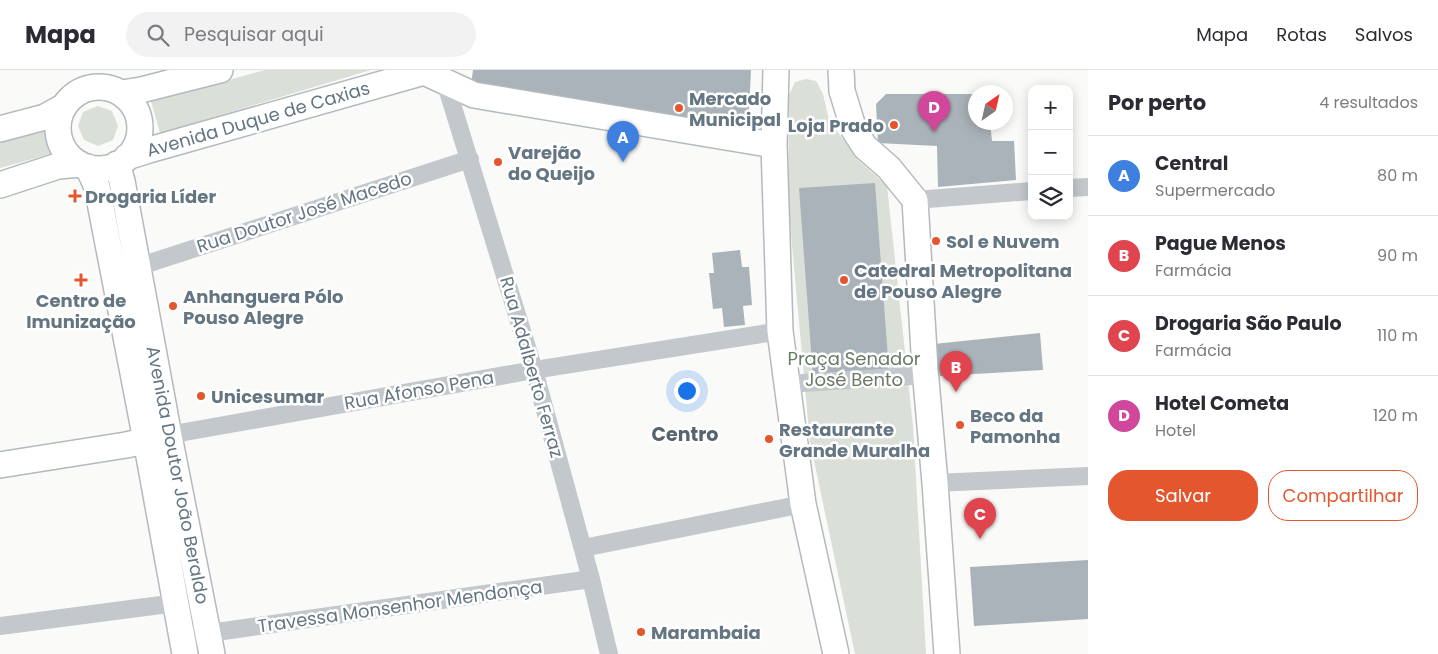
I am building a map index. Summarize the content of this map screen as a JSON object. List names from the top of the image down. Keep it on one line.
{"streets":{"street":["Avenida Duque de Caxias","Rua Doutor José Macedo","Rua Adalberto Ferraz","Rua Afonso Pena","Avenida Doutor João Beraldo","Travessa Monsenhor Mendonça"]},"crossings":[["Avenida Duque de Caxias","Rua Adalberto Ferraz"],["Avenida Duque de Caxias","Avenida Doutor João Beraldo"],["Rua Doutor José Macedo","Rua Adalberto Ferraz"],["Rua Doutor José Macedo","Avenida Doutor João Beraldo"],["Rua Adalberto Ferraz","Rua Afonso Pena"],["Rua Adalberto Ferraz","Travessa Monsenhor Mendonça"],["Rua Afonso Pena","Avenida Doutor João Beraldo"],["Avenida Doutor João Beraldo","Travessa Monsenhor Mendonça"]],"districts":["Centro"],"parks":["Praça Senador José Bento"],"places":{"other":["Mercado Municipal","Loja Prado","Varejão do Queijo","Sol e Nuvem","Catedral Metropolitana de Pouso Alegre","Anhanguera Pólo Pouso Alegre","Unicesumar","Beco da Pamonha","Restaurante Grande Muralha","Marambaia"],"health":["Drogaria Líder","Centro de Imunização"]},"north":"top right","page":{"header":"Mapa","search":"Pesquisar aqui","nav":["Mapa","Rotas","Salvos"],"heading":["Por perto","4 resultados"],"map_buttons":["+","−"],"pins":["D","A","B","C"],"list":[{"mark":"A","name":"Central","note":"Supermercado","value":"80 m"},{"mark":"B","name":"Pague Menos","note":"Farmácia","value":"90 m"},{"mark":"C","name":"Drogaria São Paulo","note":"Farmácia","value":"110 m"},{"mark":"D","name":"Hotel Cometa","note":"Hotel","value":"120 m"}],"buttons":["Salvar","Compartilhar"]}}
